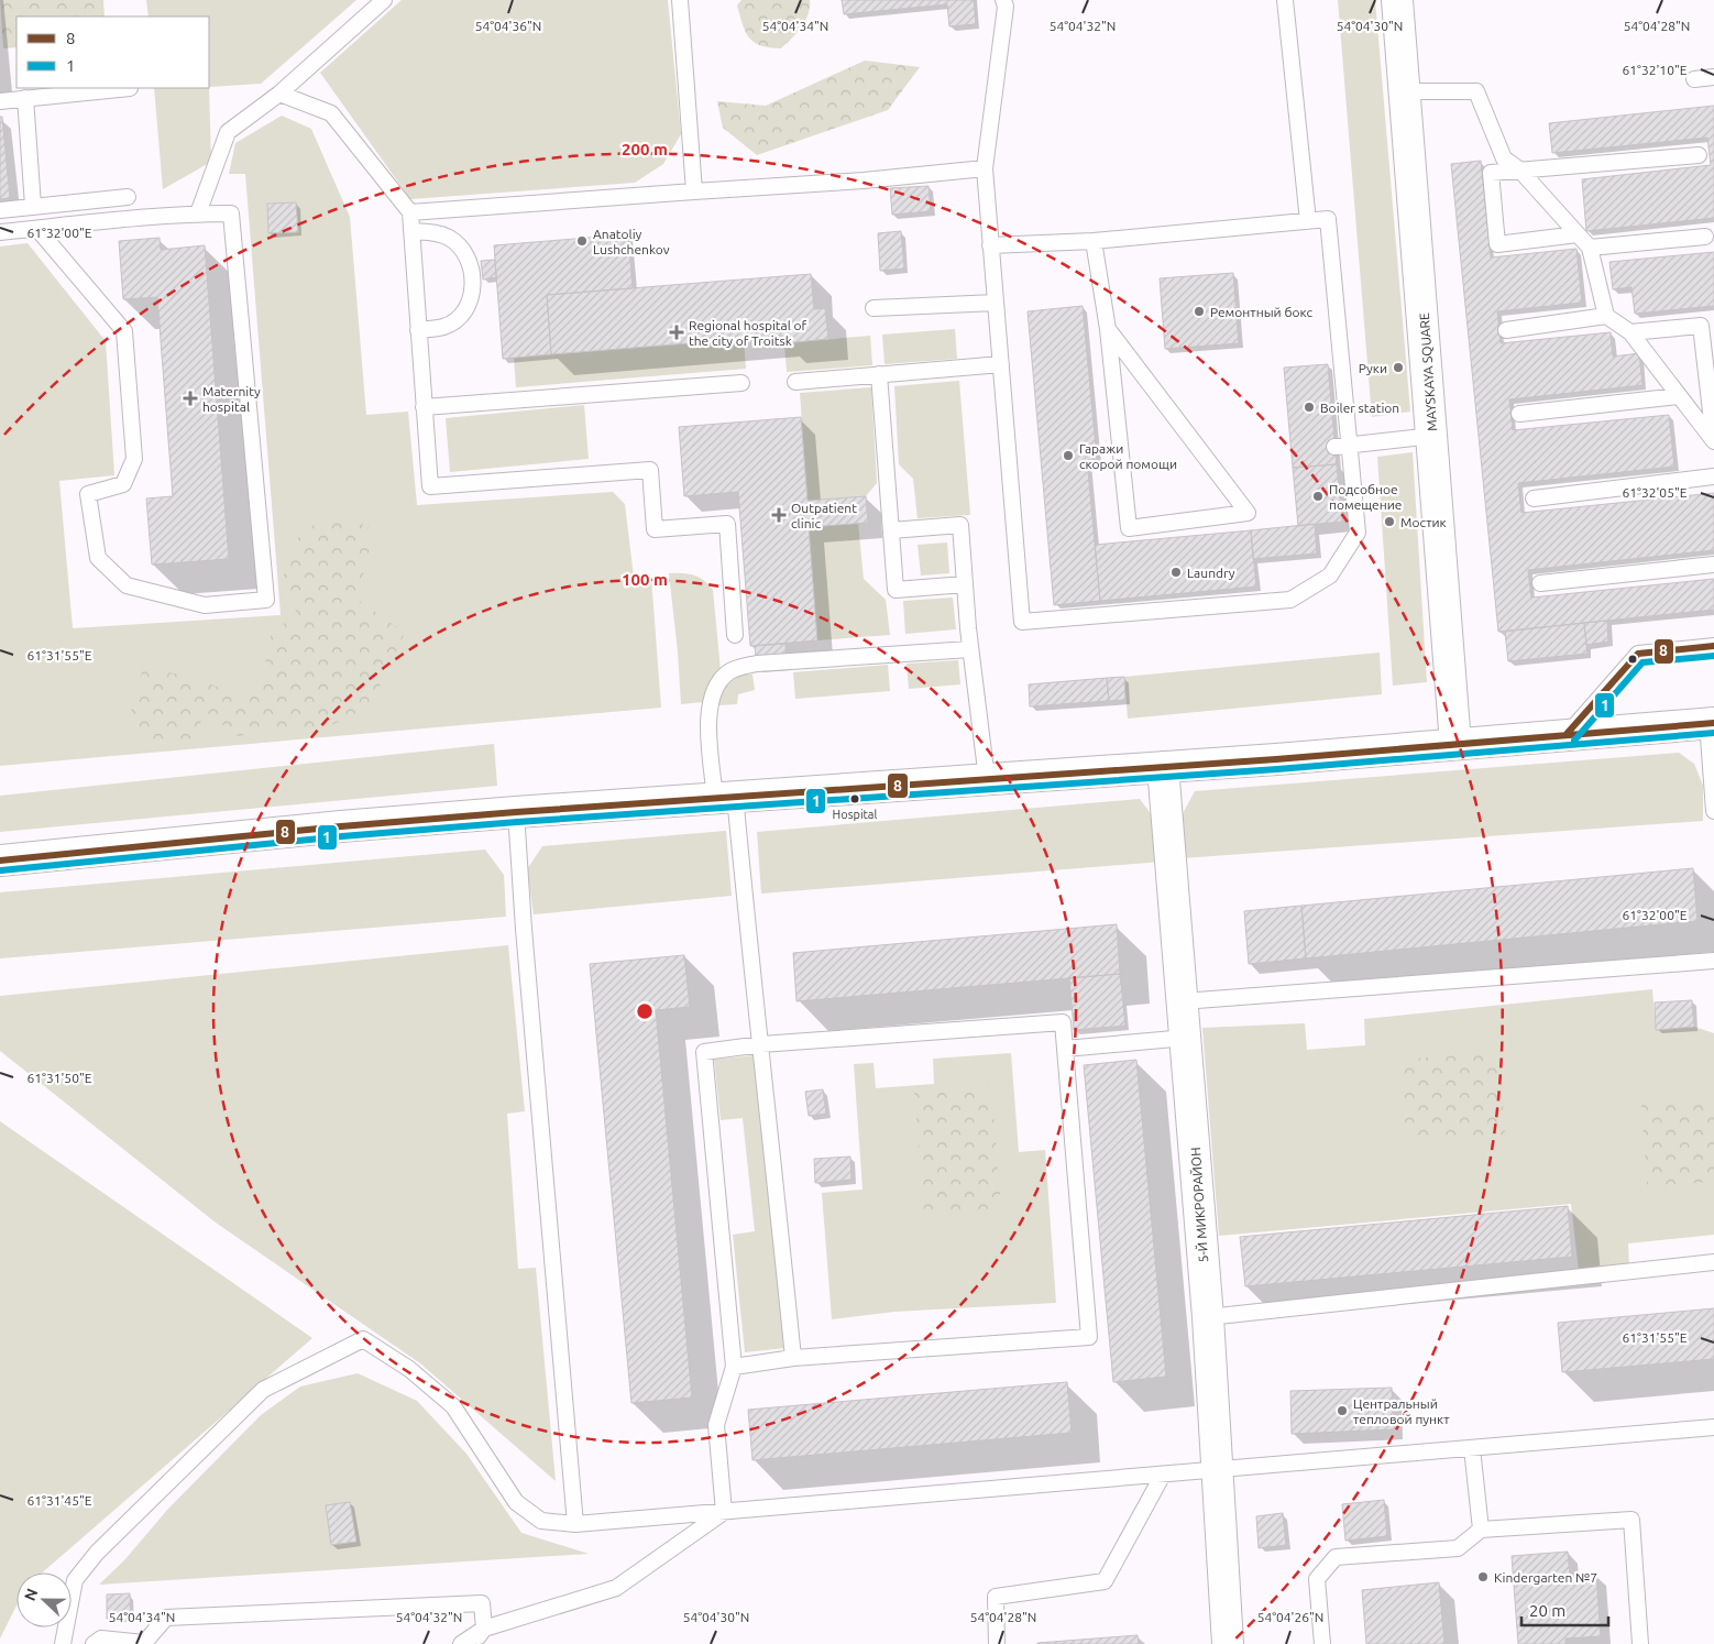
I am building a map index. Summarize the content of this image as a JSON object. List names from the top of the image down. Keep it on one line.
{"streets":{"street":["MAYSKAYA SQUARE","5-Й МИКРОРАЙОН"]},"places":{"other":["Anatoliy Lushchenkov","Ремонтный бокс","Руки","Boiler station","Гаражи скорой помощи","Подсобное помещение","Мостик","Laundry","Hospital","Центральный тепловой пункт","Kindergarten №7"],"health":["Regional hospital of the city of Troitsk","Maternity hospital","Outpatient clinic"]},"lines":["transit line 8","transit line 1"],"legend":["8","1"],"scale_bar":"20 m","north":"left","coordinates":["54°04'36\"N","54°04'34\"N","54°04'32\"N","54°04'30\"N","54°04'28\"N","61°32'10\"E","61°32'00\"E","61°32'05\"E","61°31'55\"E","61°31'50\"E","61°31'45\"E","54°04'26\"N"],"rings":["200 m","100 m"]}
